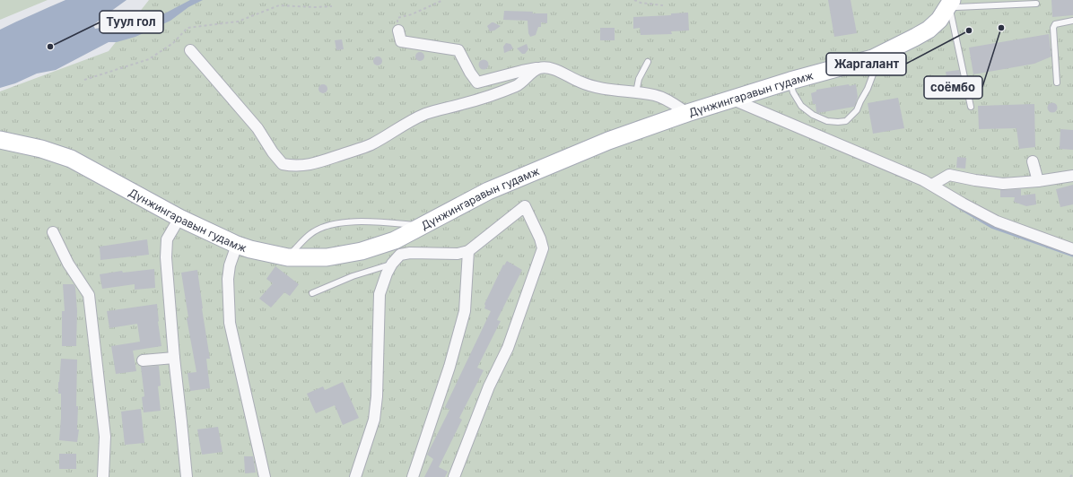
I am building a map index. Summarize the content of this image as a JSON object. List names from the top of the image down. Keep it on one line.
{"streets":{"main road":["Дүнжингаравын гудамж"]},"places":["соёмбо","Жаргалант","Туул гол"]}
